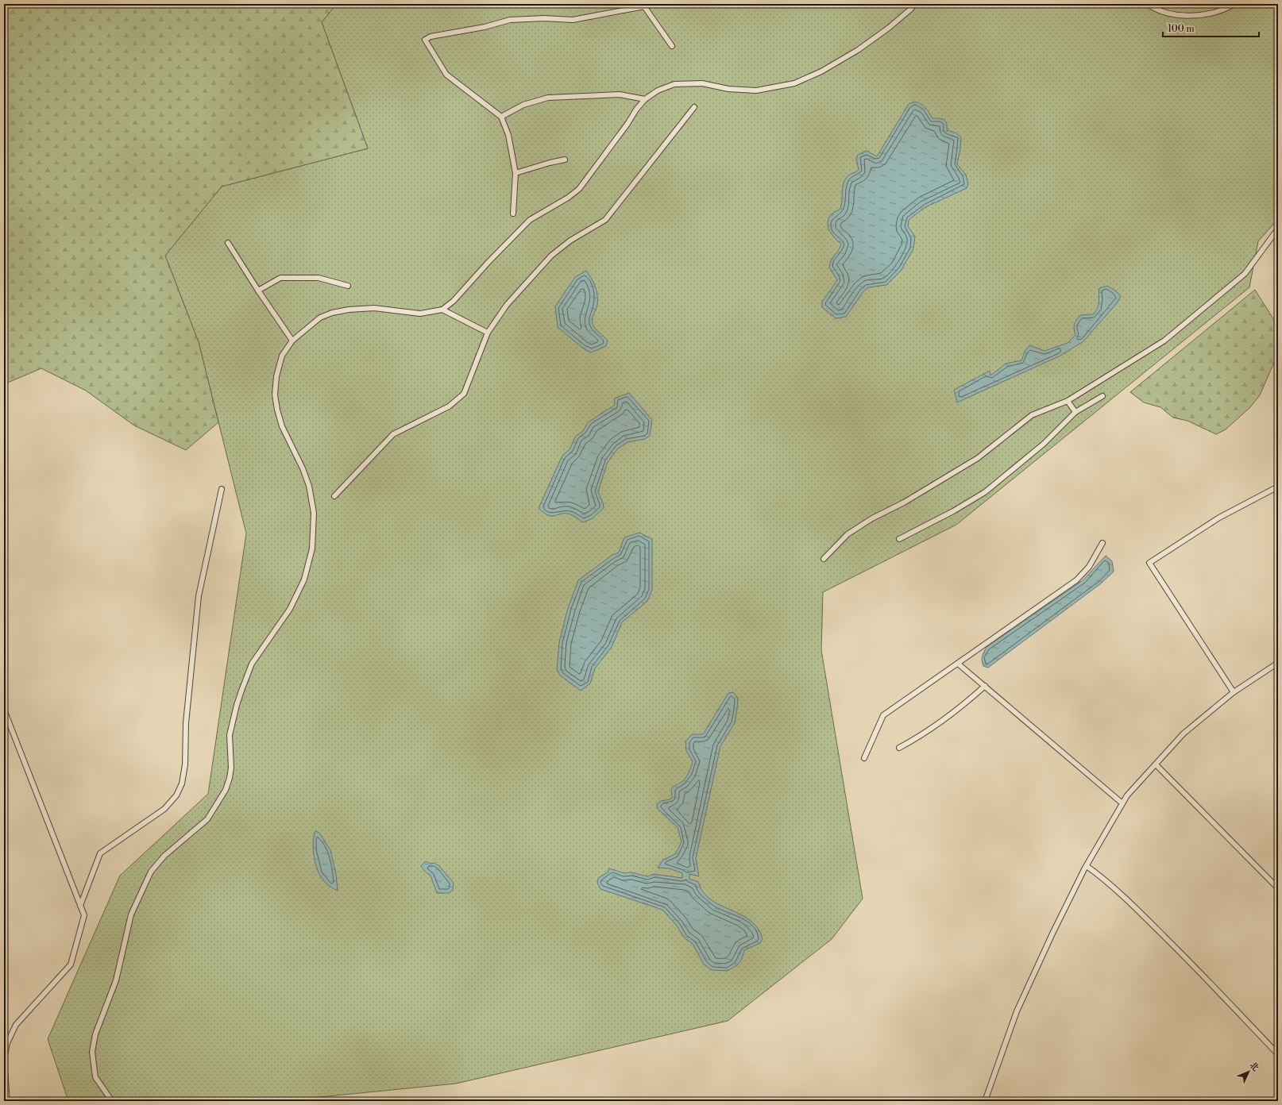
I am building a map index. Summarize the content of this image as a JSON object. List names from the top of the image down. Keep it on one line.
{"scale_bar":"100 m","north":"top right"}
